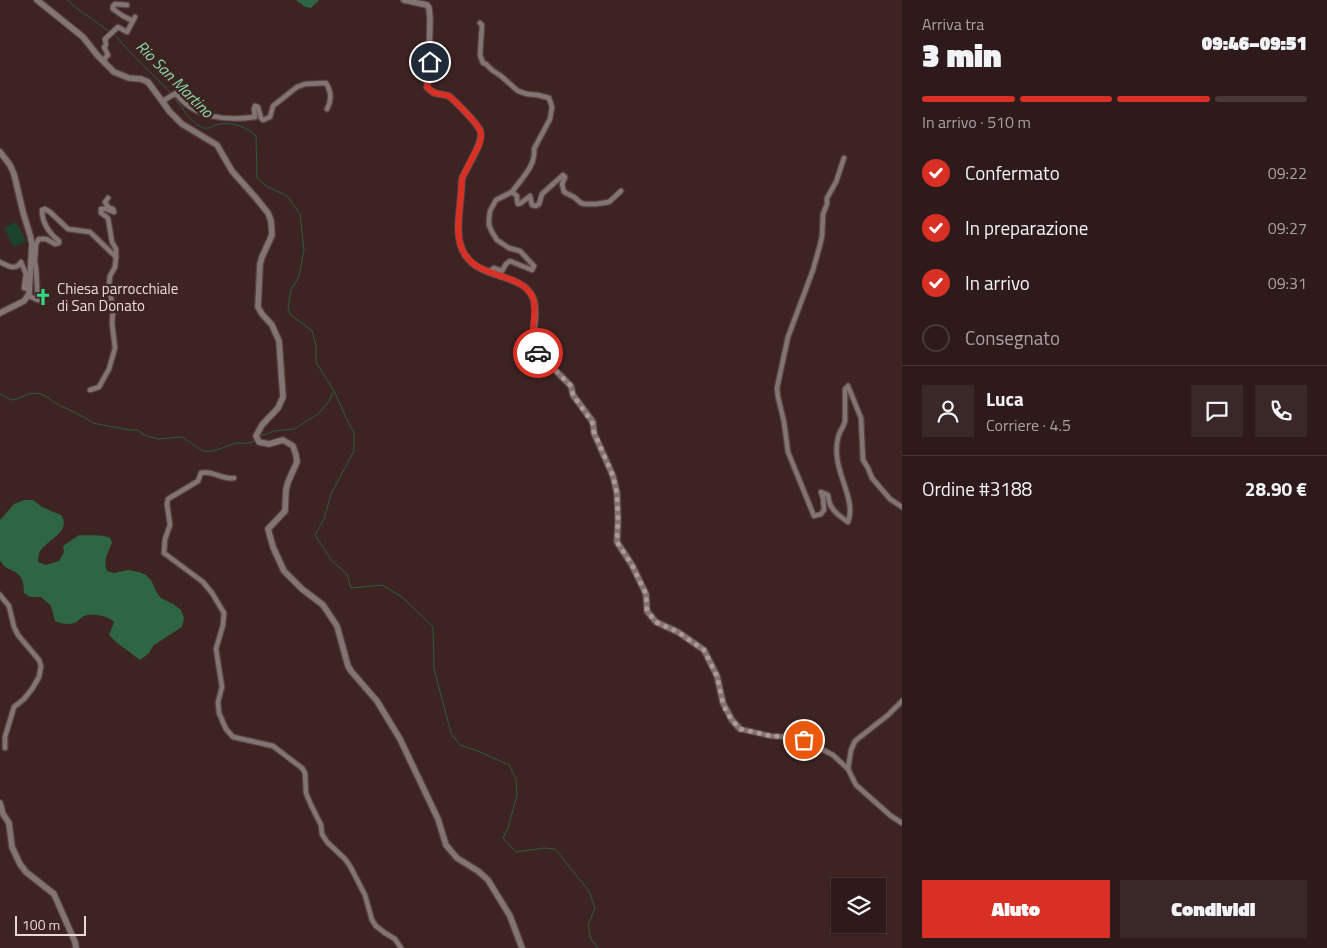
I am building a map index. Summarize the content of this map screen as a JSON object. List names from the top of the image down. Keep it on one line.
{"water":["Rio San Martino"],"places":{"church":["Chiesa parrocchiale di San Donato"]},"scale_bar":"100 m","page":{"heading":["3 min","Arriva tra","09:46–09:51"],"panel":["Luca","Corriere · 4.5","Ordine #3188","28.90 €"],"bar":"In arrivo · 510 m","list":[["Confermato","09:22"],["In preparazione","09:27"],["In arrivo","09:31"],"Consegnato"],"buttons":["Aiuto","Condividi"],"scale":"100 m"}}
